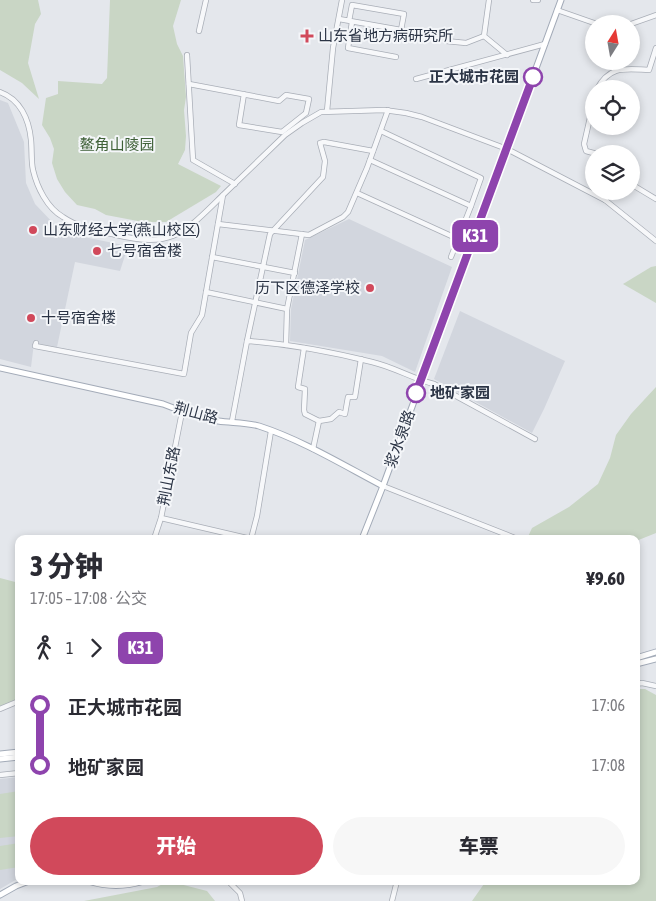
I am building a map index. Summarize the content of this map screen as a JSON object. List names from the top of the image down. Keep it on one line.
{"streets":{"main road":["荆山路","浆水泉路"],"street":["荆山东路"]},"crossings":[["荆山路","浆水泉路"],["荆山路","荆山东路"]],"parks":["鳌角山陵园"],"places":{"health":["山东省地方病研究所"],"other":["正大城市花园","山东财经大学(燕山校区)","七号宿舍楼","历下区德泽学校","十号宿舍楼","地矿家园"]},"lines":["bus line K31"],"north":"top","page":{"on_map":"K31","heading":["3 分钟","17:05 – 17:08 · 公交","¥9.60"],"legs":["1","K31"],"list":[{"name":"正大城市花园","value":"17:06"},{"name":"地矿家园","value":"17:08"}],"buttons":["开始","车票"]}}
